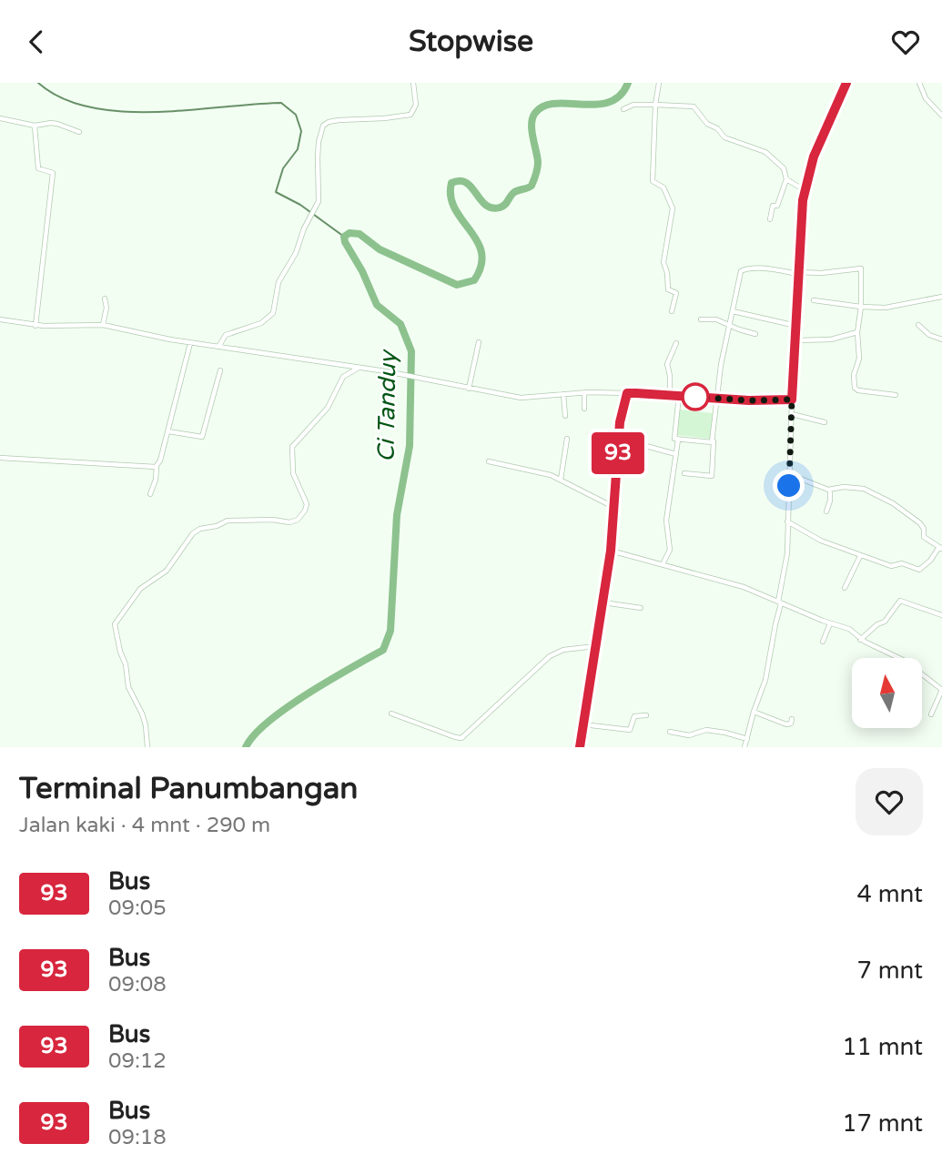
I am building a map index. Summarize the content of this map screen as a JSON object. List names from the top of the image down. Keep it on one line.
{"water":["Ci Tanduy"],"lines":["bus line 93"],"north":"top","page":{"header":"Stopwise","on_map":"93","heading":["Terminal Panumbangan","Jalan kaki · 4 mnt · 290 m"],"list":[{"mark":"93","name":"Bus","note":"09:05","value":"4 mnt"},{"mark":"93","name":"Bus","note":"09:08","value":"7 mnt"},{"mark":"93","name":"Bus","note":"09:12","value":"11 mnt"},{"mark":"93","name":"Bus","note":"09:18","value":"17 mnt"}]}}
